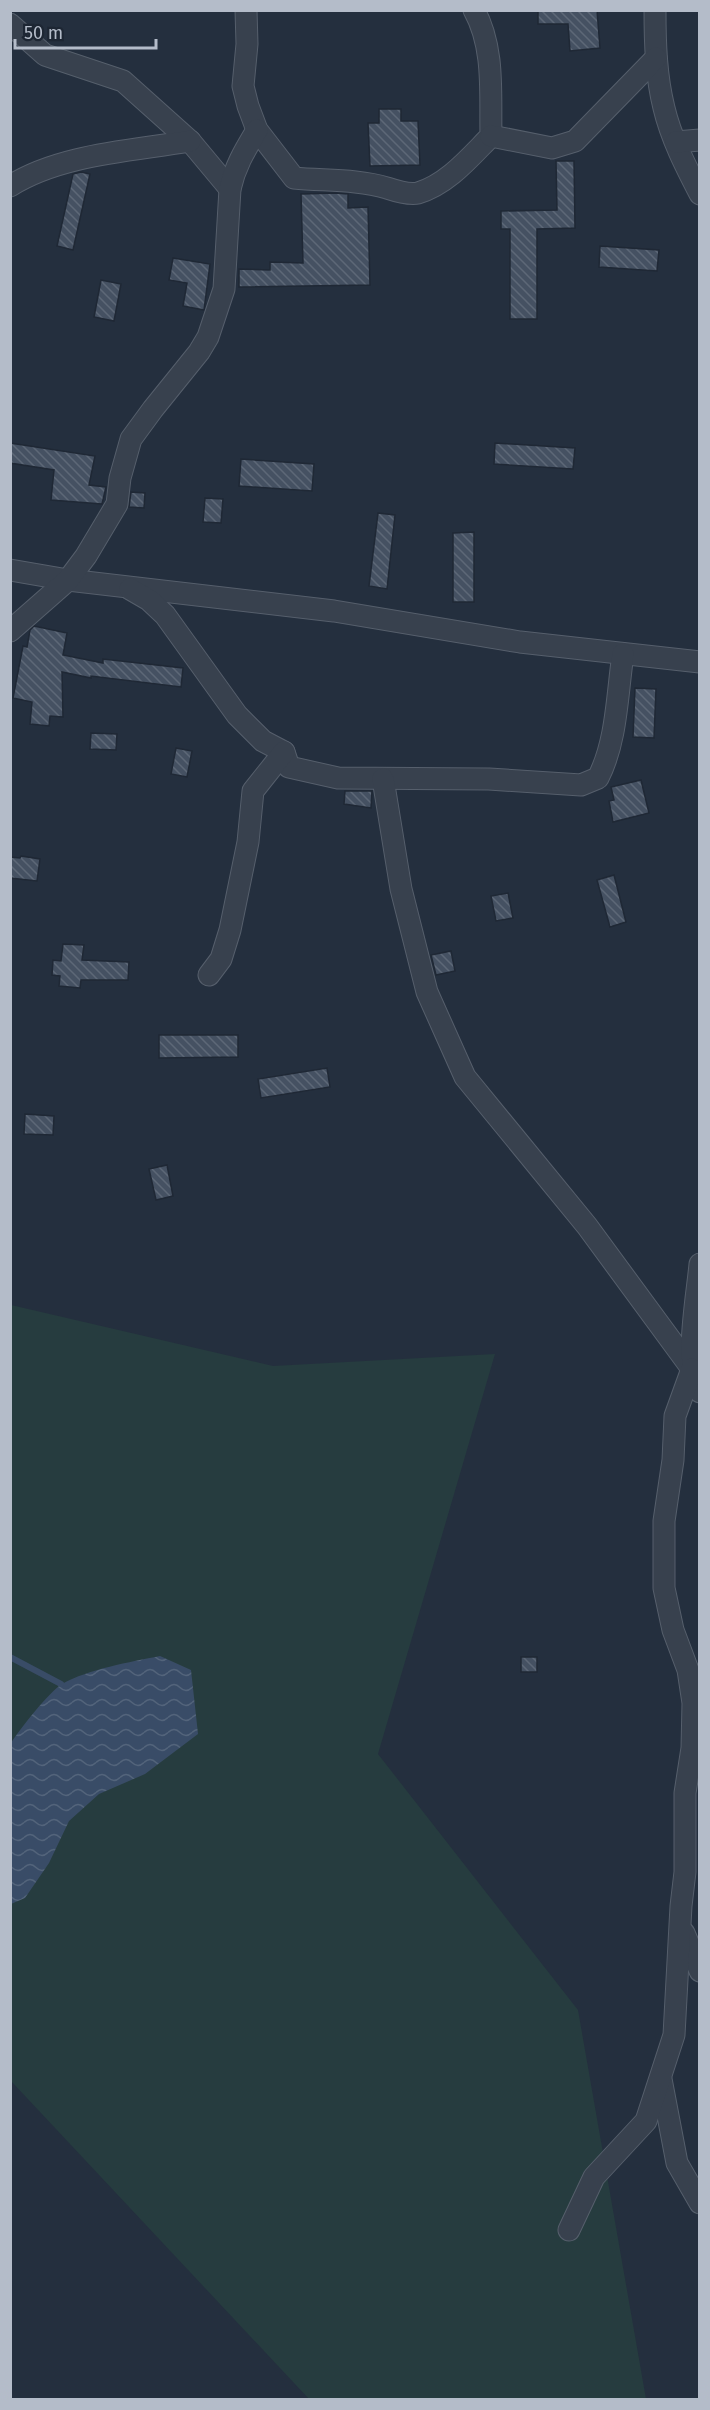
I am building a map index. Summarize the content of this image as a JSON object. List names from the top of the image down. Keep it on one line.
{"scale_bar":"50 m"}
